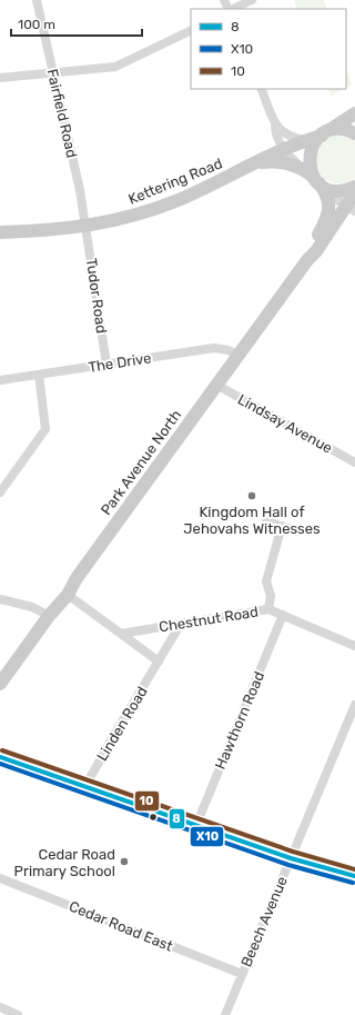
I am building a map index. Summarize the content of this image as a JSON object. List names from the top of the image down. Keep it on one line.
{"streets":{"main road":["Kettering Road","Park Avenue North"],"street":["Fairfield Road","Tudor Road","The Drive","Lindsay Avenue","Chestnut Road","Hawthorn Road","Linden Road","Beech Avenue","Cedar Road East"]},"crossings":[["Fairfield Road","Kettering Road"],["Fairfield Road","Tudor Road"],["Kettering Road","Tudor Road"],["Kettering Road","Park Avenue North"],["Tudor Road","The Drive"],["The Drive","Park Avenue North"],["Lindsay Avenue","Park Avenue North"],["Chestnut Road","Hawthorn Road"],["Chestnut Road","Linden Road"],["Beech Avenue","Cedar Road East"]],"places":["Kingdom Hall of Jehovahs Witnesses","Cedar Road Primary School"],"lines":["transit line 10","transit line 8","transit line X10"],"legend":["8","X10","10"],"scale_bar":"100 m"}
